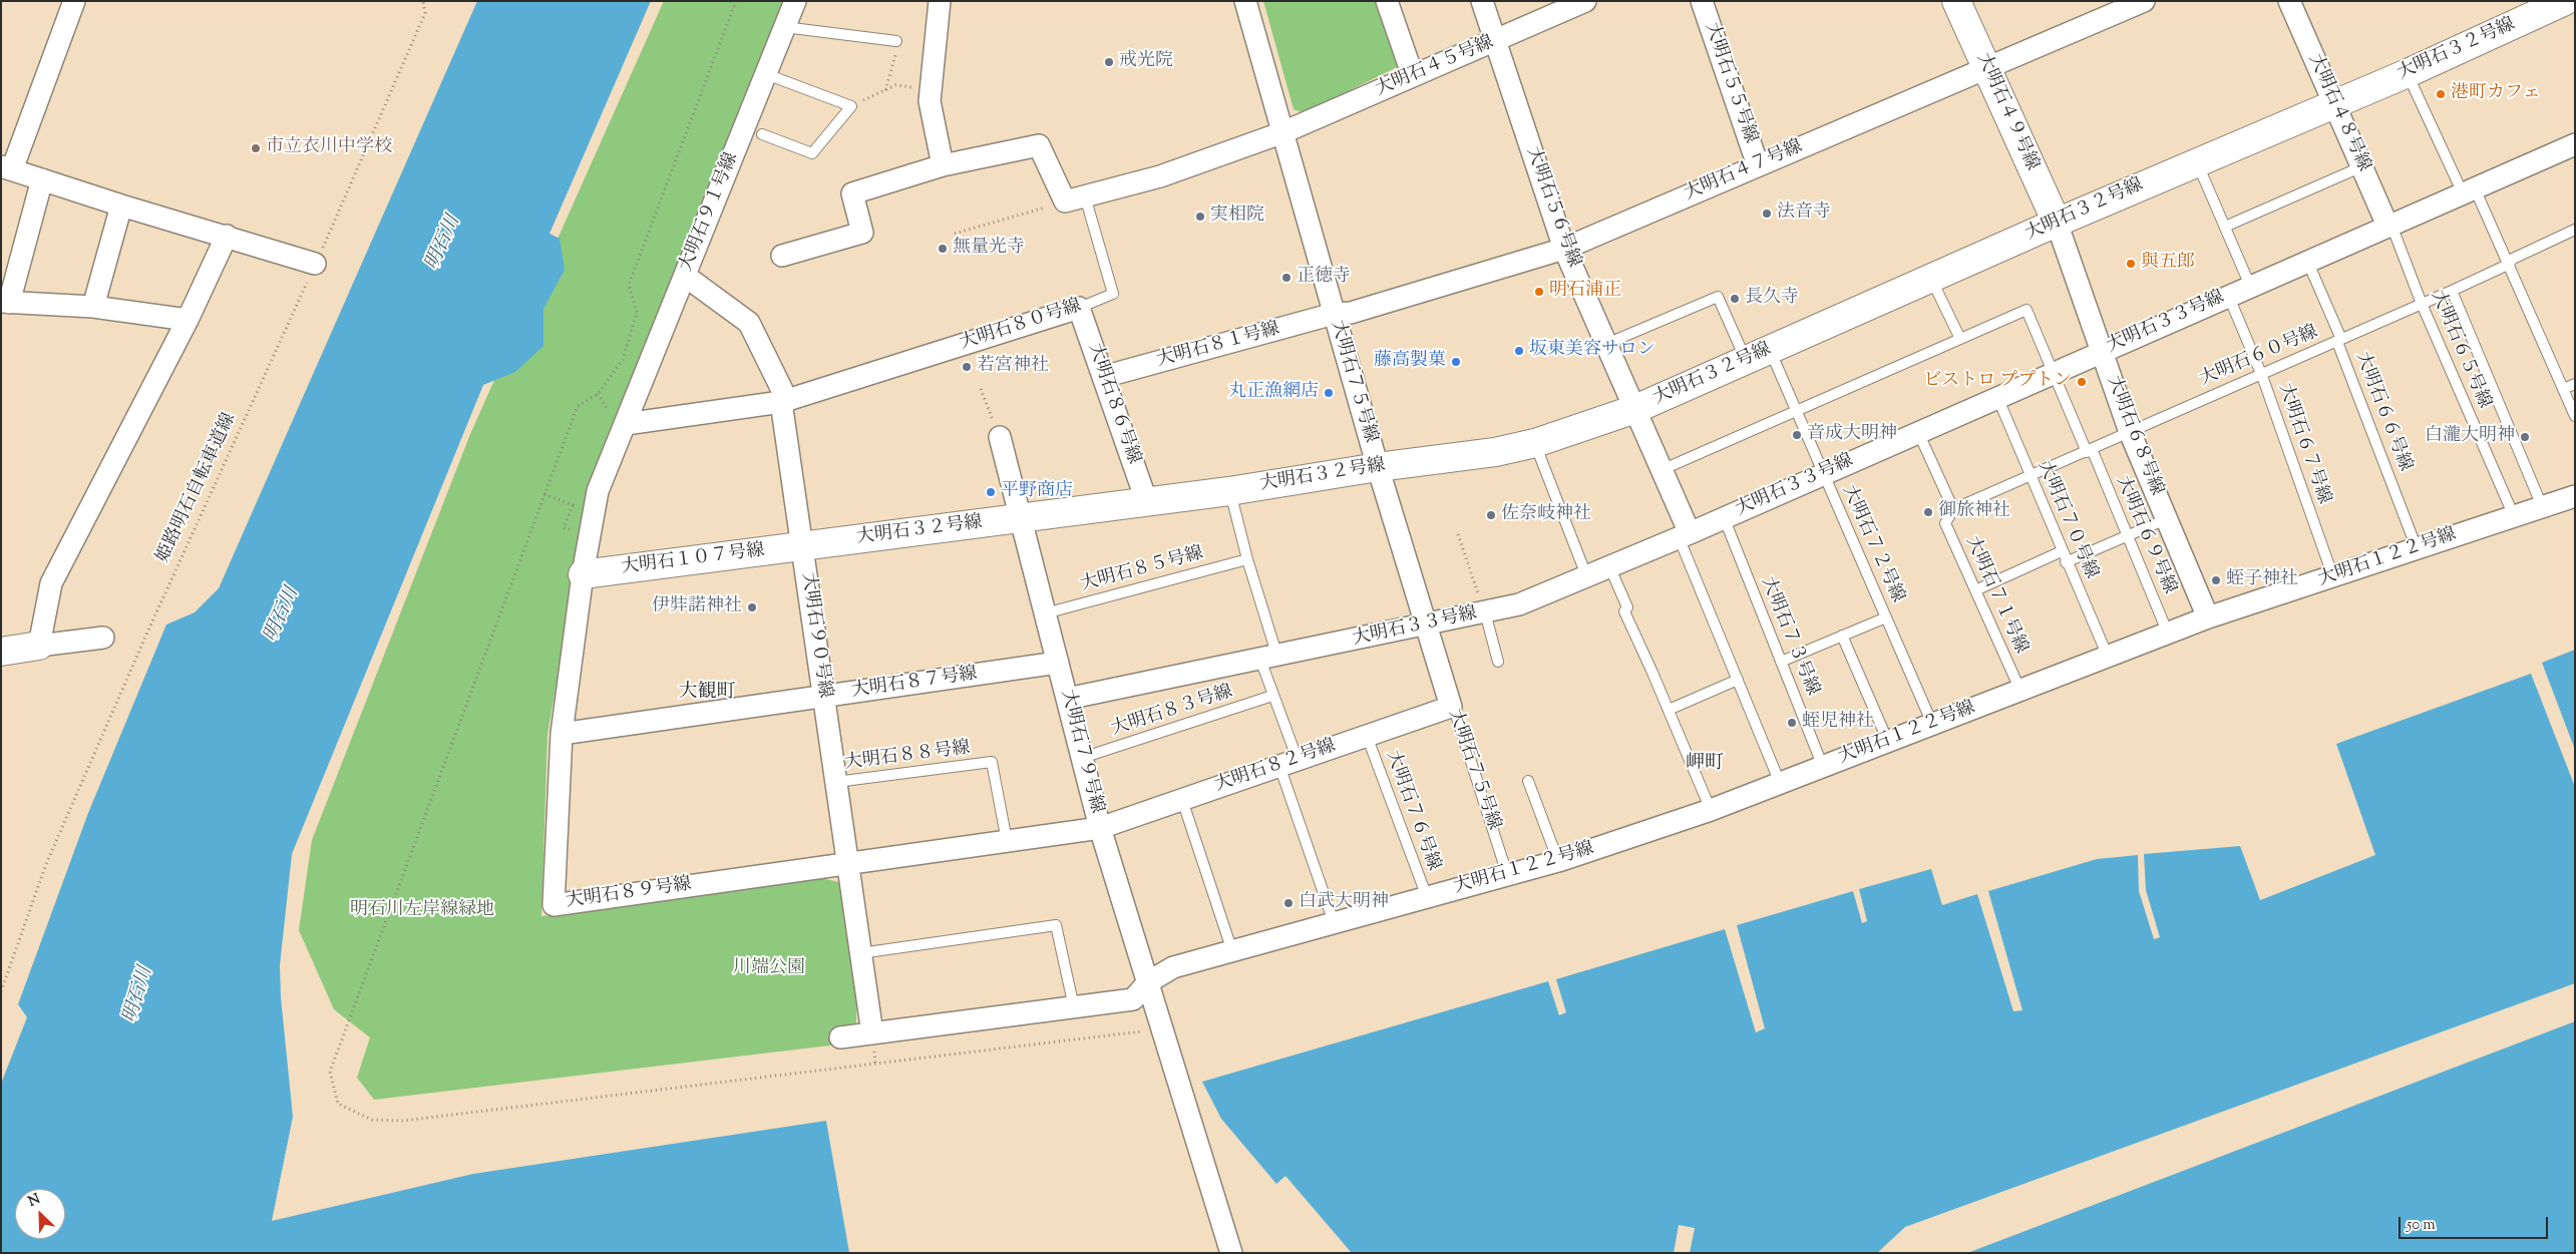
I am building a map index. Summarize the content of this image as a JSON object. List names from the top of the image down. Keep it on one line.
{"streets":{"street":["大明石３２号線","大明石４５号線","大明石５５号線","大明石４９号線","大明石４８号線","大明石４７号線","大明石５６号線","大明石９１号線","大明石３３号線","大明石８０号線","大明石８１号線","大明石７５号線","大明石８６号線","大明石６８号線","大明石１２２号線","大明石１０７号線","大明石９０号線","大明石８７号線","大明石７９号線","大明石８２号線","大明石８９号線"],"lane":["大明石６５号線","大明石６０号線","大明石６６号線","大明石６７号線","大明石７０号線","大明石６９号線","大明石７２号線","大明石８５号線","大明石７１号線","大明石７３号線","大明石８３号線","大明石８８号線","大明石７６号線"],"path":["姫路明石自転車道線"]},"crossings":[["大明石３２号線","大明石４９号線"],["大明石３２号線","大明石４８号線"],["大明石３２号線","大明石５６号線"],["大明石３２号線","大明石７５号線"],["大明石３２号線","大明石８６号線"],["大明石３２号線","大明石６８号線"],["大明石３２号線","大明石７２号線"],["大明石３２号線","大明石１０７号線"],["大明石３２号線","大明石９０号線"],["大明石３２号線","大明石７９号線"],["大明石４５号線","大明石５６号線"],["大明石４５号線","大明石７５号線"],["大明石５５号線","大明石４７号線"],["大明石４９号線","大明石４７号線"],["大明石４９号線","大明石６８号線"],["大明石４８号線","大明石３３号線"],["大明石４８号線","大明石６５号線"],["大明石４７号線","大明石５６号線"],["大明石４７号線","大明石８１号線"],["大明石４７号線","大明石７５号線"],["大明石５６号線","大明石３３号線"],["大明石５６号線","大明石７２号線"],["大明石９１号線","大明石８０号線"],["大明石９１号線","大明石９０号線"],["大明石９１号線","大明石８９号線"],["大明石３３号線","大明石６５号線"],["大明石３３号線","大明石７５号線"],["大明石３３号線","大明石６６号線"],["大明石３３号線","大明石６８号線"],["大明石３３号線","大明石６７号線"],["大明石３３号線","大明石７０号線"],["大明石３３号線","大明石６９号線"],["大明石３３号線","大明石７２号線"],["大明石３３号線","大明石７３号線"],["大明石３３号線","大明石７９号線"],["大明石８０号線","大明石８６号線"],["大明石８０号線","大明石９０号線"],["大明石８０号線","大明石８９号線"],["大明石８１号線","大明石７５号線"],["大明石８１号線","大明石８６号線"],["大明石６５号線","大明石６０号線"],["大明石６５号線","大明石１２２号線"],["大明石６０号線","大明石６６号線"],["大明石６０号線","大明石６８号線"],["大明石６０号線","大明石６７号線"],["大明石６０号線","大明石７０号線"],["大明石６０号線","大明石６９号線"],["大明石６０号線","大明石７１号線"],["大明石７５号線","大明石１２２号線"],["大明石７５号線","大明石８２号線"],["大明石６６号線","大明石１２２号線"],["大明石６８号線","大明石１２２号線"],["大明石６７号線","大明石１２２号線"],["大明石７０号線","大明石１２２号線"],["大明石６９号線","大明石１２２号線"],["大明石７２号線","大明石１２２号線"],["大明石１２２号線","大明石７１号線"],["大明石１２２号線","大明石９０号線"],["大明石１２２号線","大明石７３号線"],["大明石１２２号線","大明石７９号線"],["大明石１２２号線","大明石７６号線"],["大明石１０７号線","大明石９０号線"],["大明石１０７号線","大明石８９号線"],["大明石８５号線","大明石７９号線"],["大明石９０号線","大明石８７号線"],["大明石９０号線","大明石８８号線"],["大明石９０号線","大明石８９号線"],["大明石８７号線","大明石７９号線"],["大明石８７号線","大明石８９号線"],["大明石８３号線","大明石７９号線"],["大明石７９号線","大明石８２号線"],["大明石７９号線","大明石８９号線"],["大明石８８号線","大明石８９号線"],["大明石８２号線","大明石７６号線"],["大明石８２号線","大明石８９号線"]],"districts":["大観町","岬町"],"water":["明石川"],"parks":["明石川左岸線緑地","川端公園"],"places":["戒光院","港町カフェ","市立衣川中学校","法音寺","実相院","無量光寺","與五郎","正徳寺","明石浦正","長久寺","坂東美容サロン","藤高製菓","若宮神社","ビストロ ププトン","丸正漁網店","音成大明神","白瀧大明神","平野商店","御旅神社","佐奈岐神社","蛭子神社","伊弉諾神社","蛭児神社","白武大明神"],"scale_bar":"50 m","north":"top left"}
